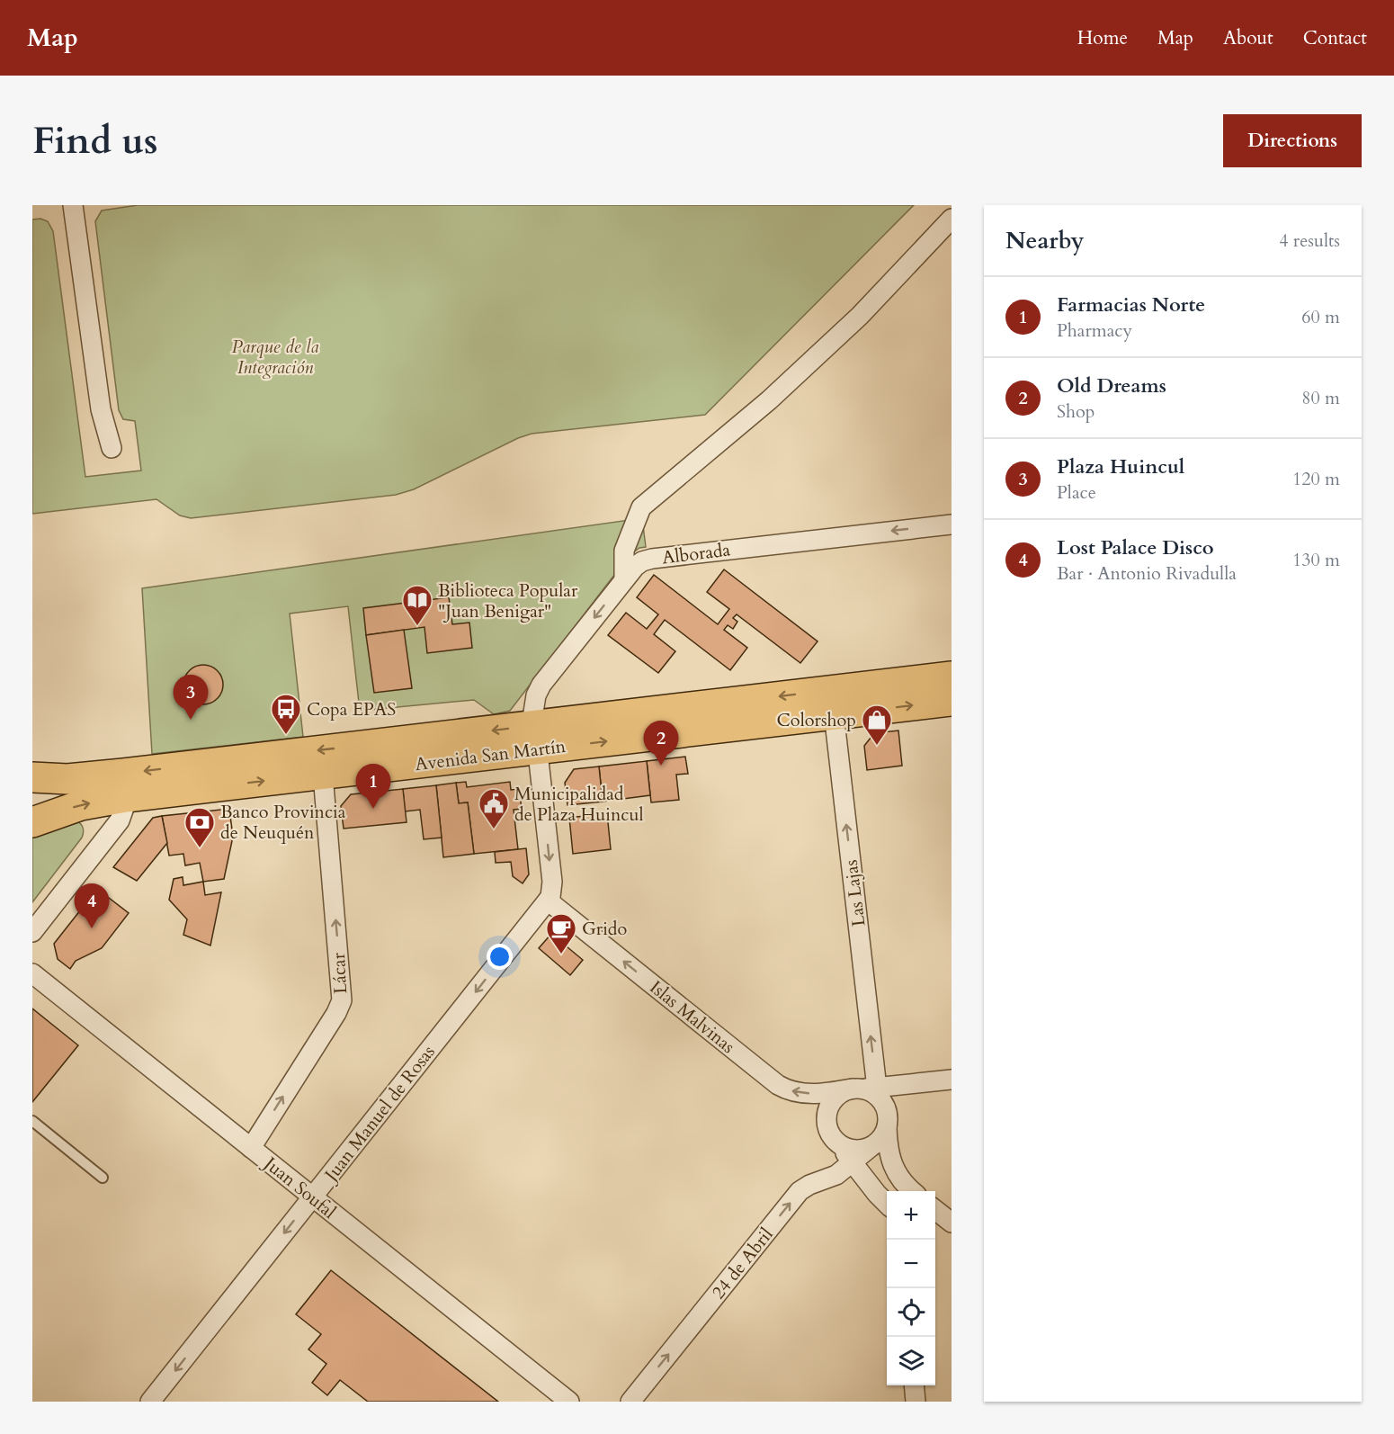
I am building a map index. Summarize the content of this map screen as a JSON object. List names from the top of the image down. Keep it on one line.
{"streets":{"highway":["Avenida San Martín"],"street":["Alborada","Las Lajas","Lácar","Islas Malvinas","Juan Manuel de Rosas","Juan Soufal","24 de Abril"]},"crossings":[["Alborada","Avenida San Martín"],["Alborada","Islas Malvinas"],["Alborada","Juan Manuel de Rosas"],["Avenida San Martín","Las Lajas"],["Avenida San Martín","Lácar"],["Las Lajas","Islas Malvinas"],["Las Lajas","24 de Abril"],["Lácar","Juan Soufal"],["Islas Malvinas","Juan Manuel de Rosas"],["Islas Malvinas","24 de Abril"],["Juan Manuel de Rosas","Juan Soufal"]],"one_way":["Las Lajas","Lácar","Islas Malvinas","Juan Manuel de Rosas","24 de Abril"],"parks":["Parque de la Integración"],"places":{"library":["Biblioteca Popular \"Juan Benigar\""],"bus stop":["Copa EPAS"],"shop":["Colorshop"],"public building":["Municipalidad de Plaza Huincul"],"bank":["Banco Provincia de Neuquén"],"cafe":["Grido"]},"page":{"header":"Map","nav":["Home","Map","About","Contact"],"buttons":"Directions","title":"Find us","heading":["Nearby","4 results"],"list":[{"mark":"1","name":"Farmacias Norte","note":"Pharmacy","value":"60 m"},{"mark":"2","name":"Old Dreams","note":"Shop","value":"80 m"},{"mark":"3","name":"Plaza Huincul","note":"Place","value":"120 m"},{"mark":"4","name":"Lost Palace Disco","note":"Bar · Antonio Rivadulla","value":"130 m"}],"pins":["3","2","1","4"],"map_buttons":["+","−"]}}
